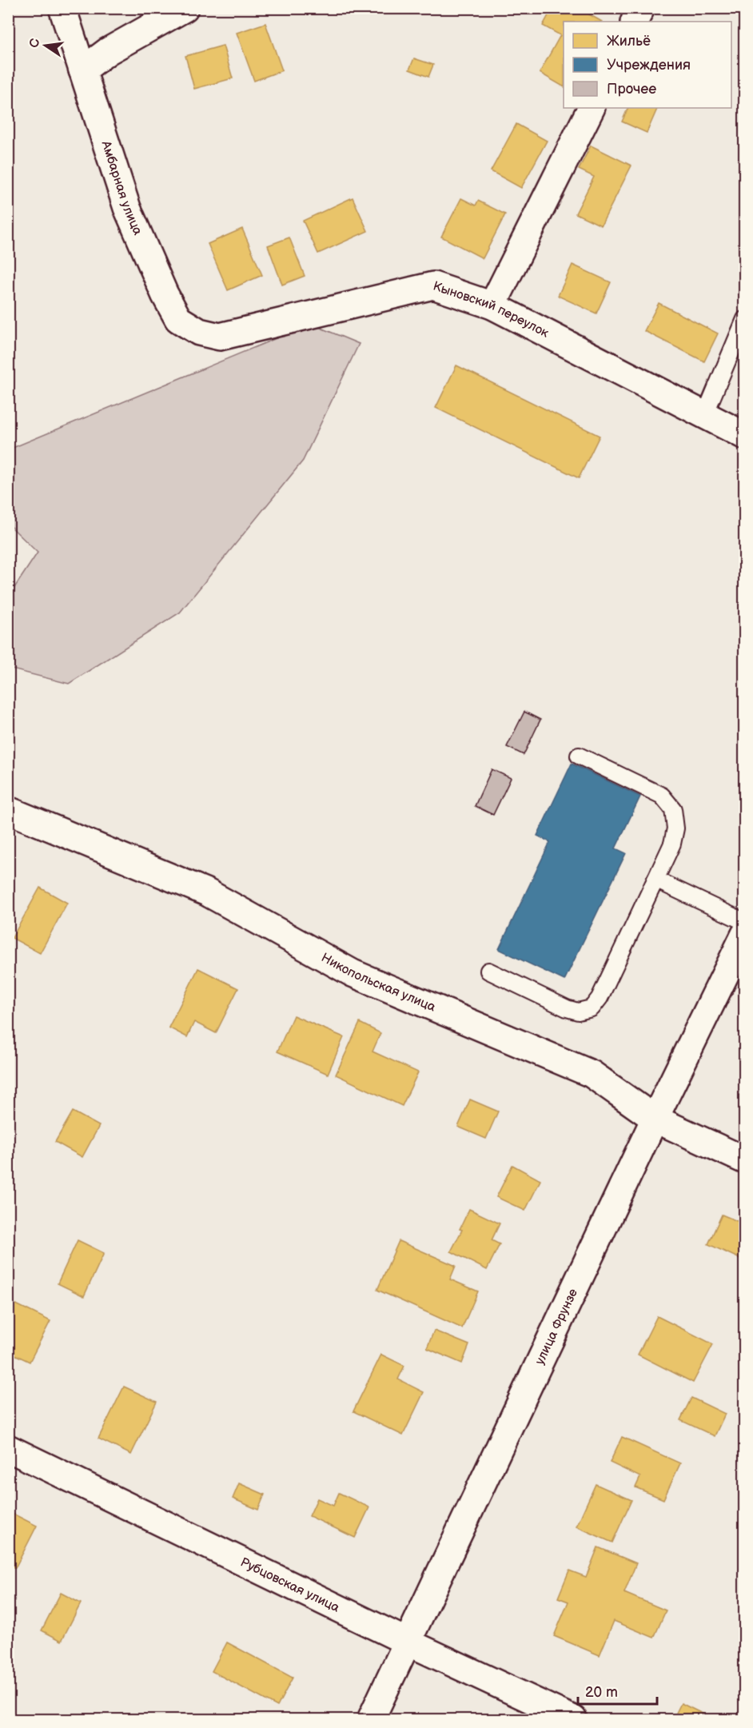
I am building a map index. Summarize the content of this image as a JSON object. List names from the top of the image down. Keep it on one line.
{"streets":{"street":["Амбарная улица","Кыновский переулок","Никопольская улица","улица Фрунзе","Рубцовская улица"]},"crossings":[["Амбарная улица","Кыновский переулок"],["Никопольская улица","улица Фрунзе"],["улица Фрунзе","Рубцовская улица"]],"legend":["Жильё","Учреждения","Прочее"],"scale_bar":"20 m","north":"left"}
